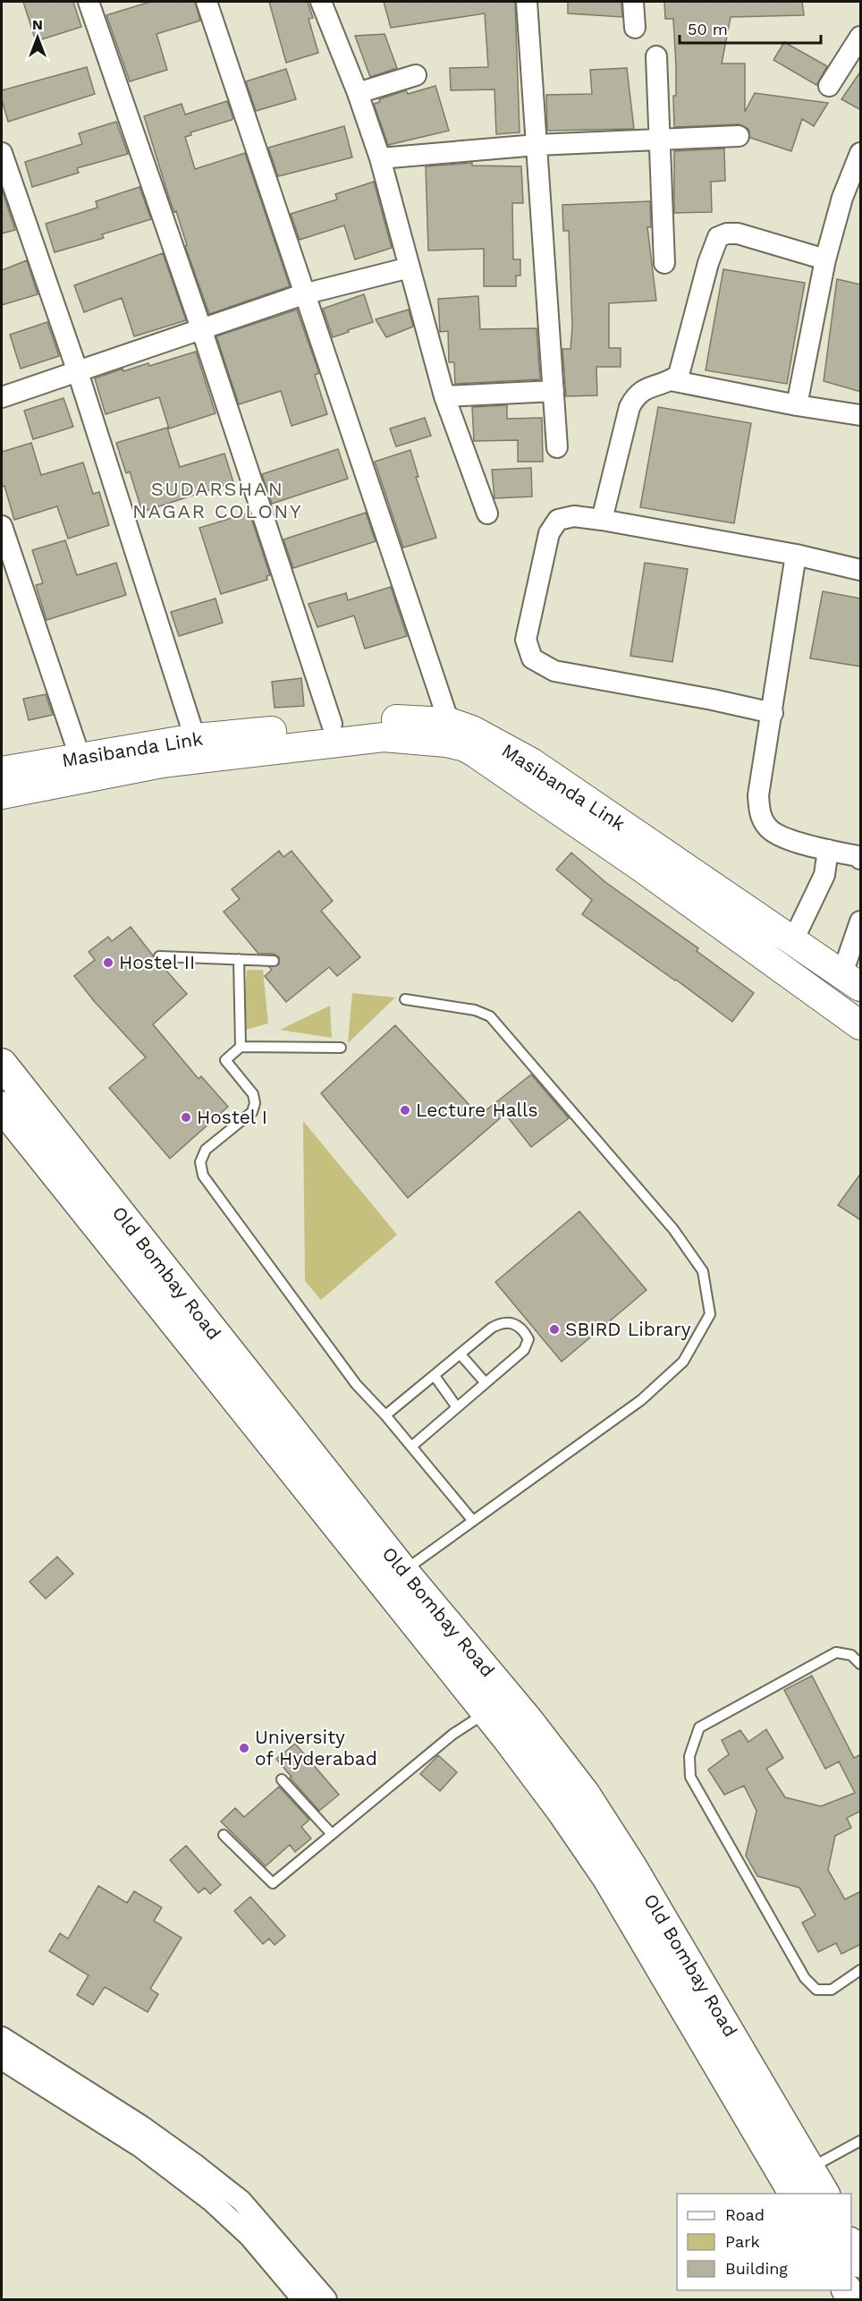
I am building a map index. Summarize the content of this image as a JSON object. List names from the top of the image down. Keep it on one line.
{"streets":{"main road":["Masibanda Link","Old Bombay Road"]},"districts":["SUDARSHAN NAGAR COLONY"],"places":["Hostel II","Lecture Halls","Hostel I","SBIRD Library","University of Hyderabad"],"legend":["Road","Park","Building"],"scale_bar":"50 m","north":"top"}
